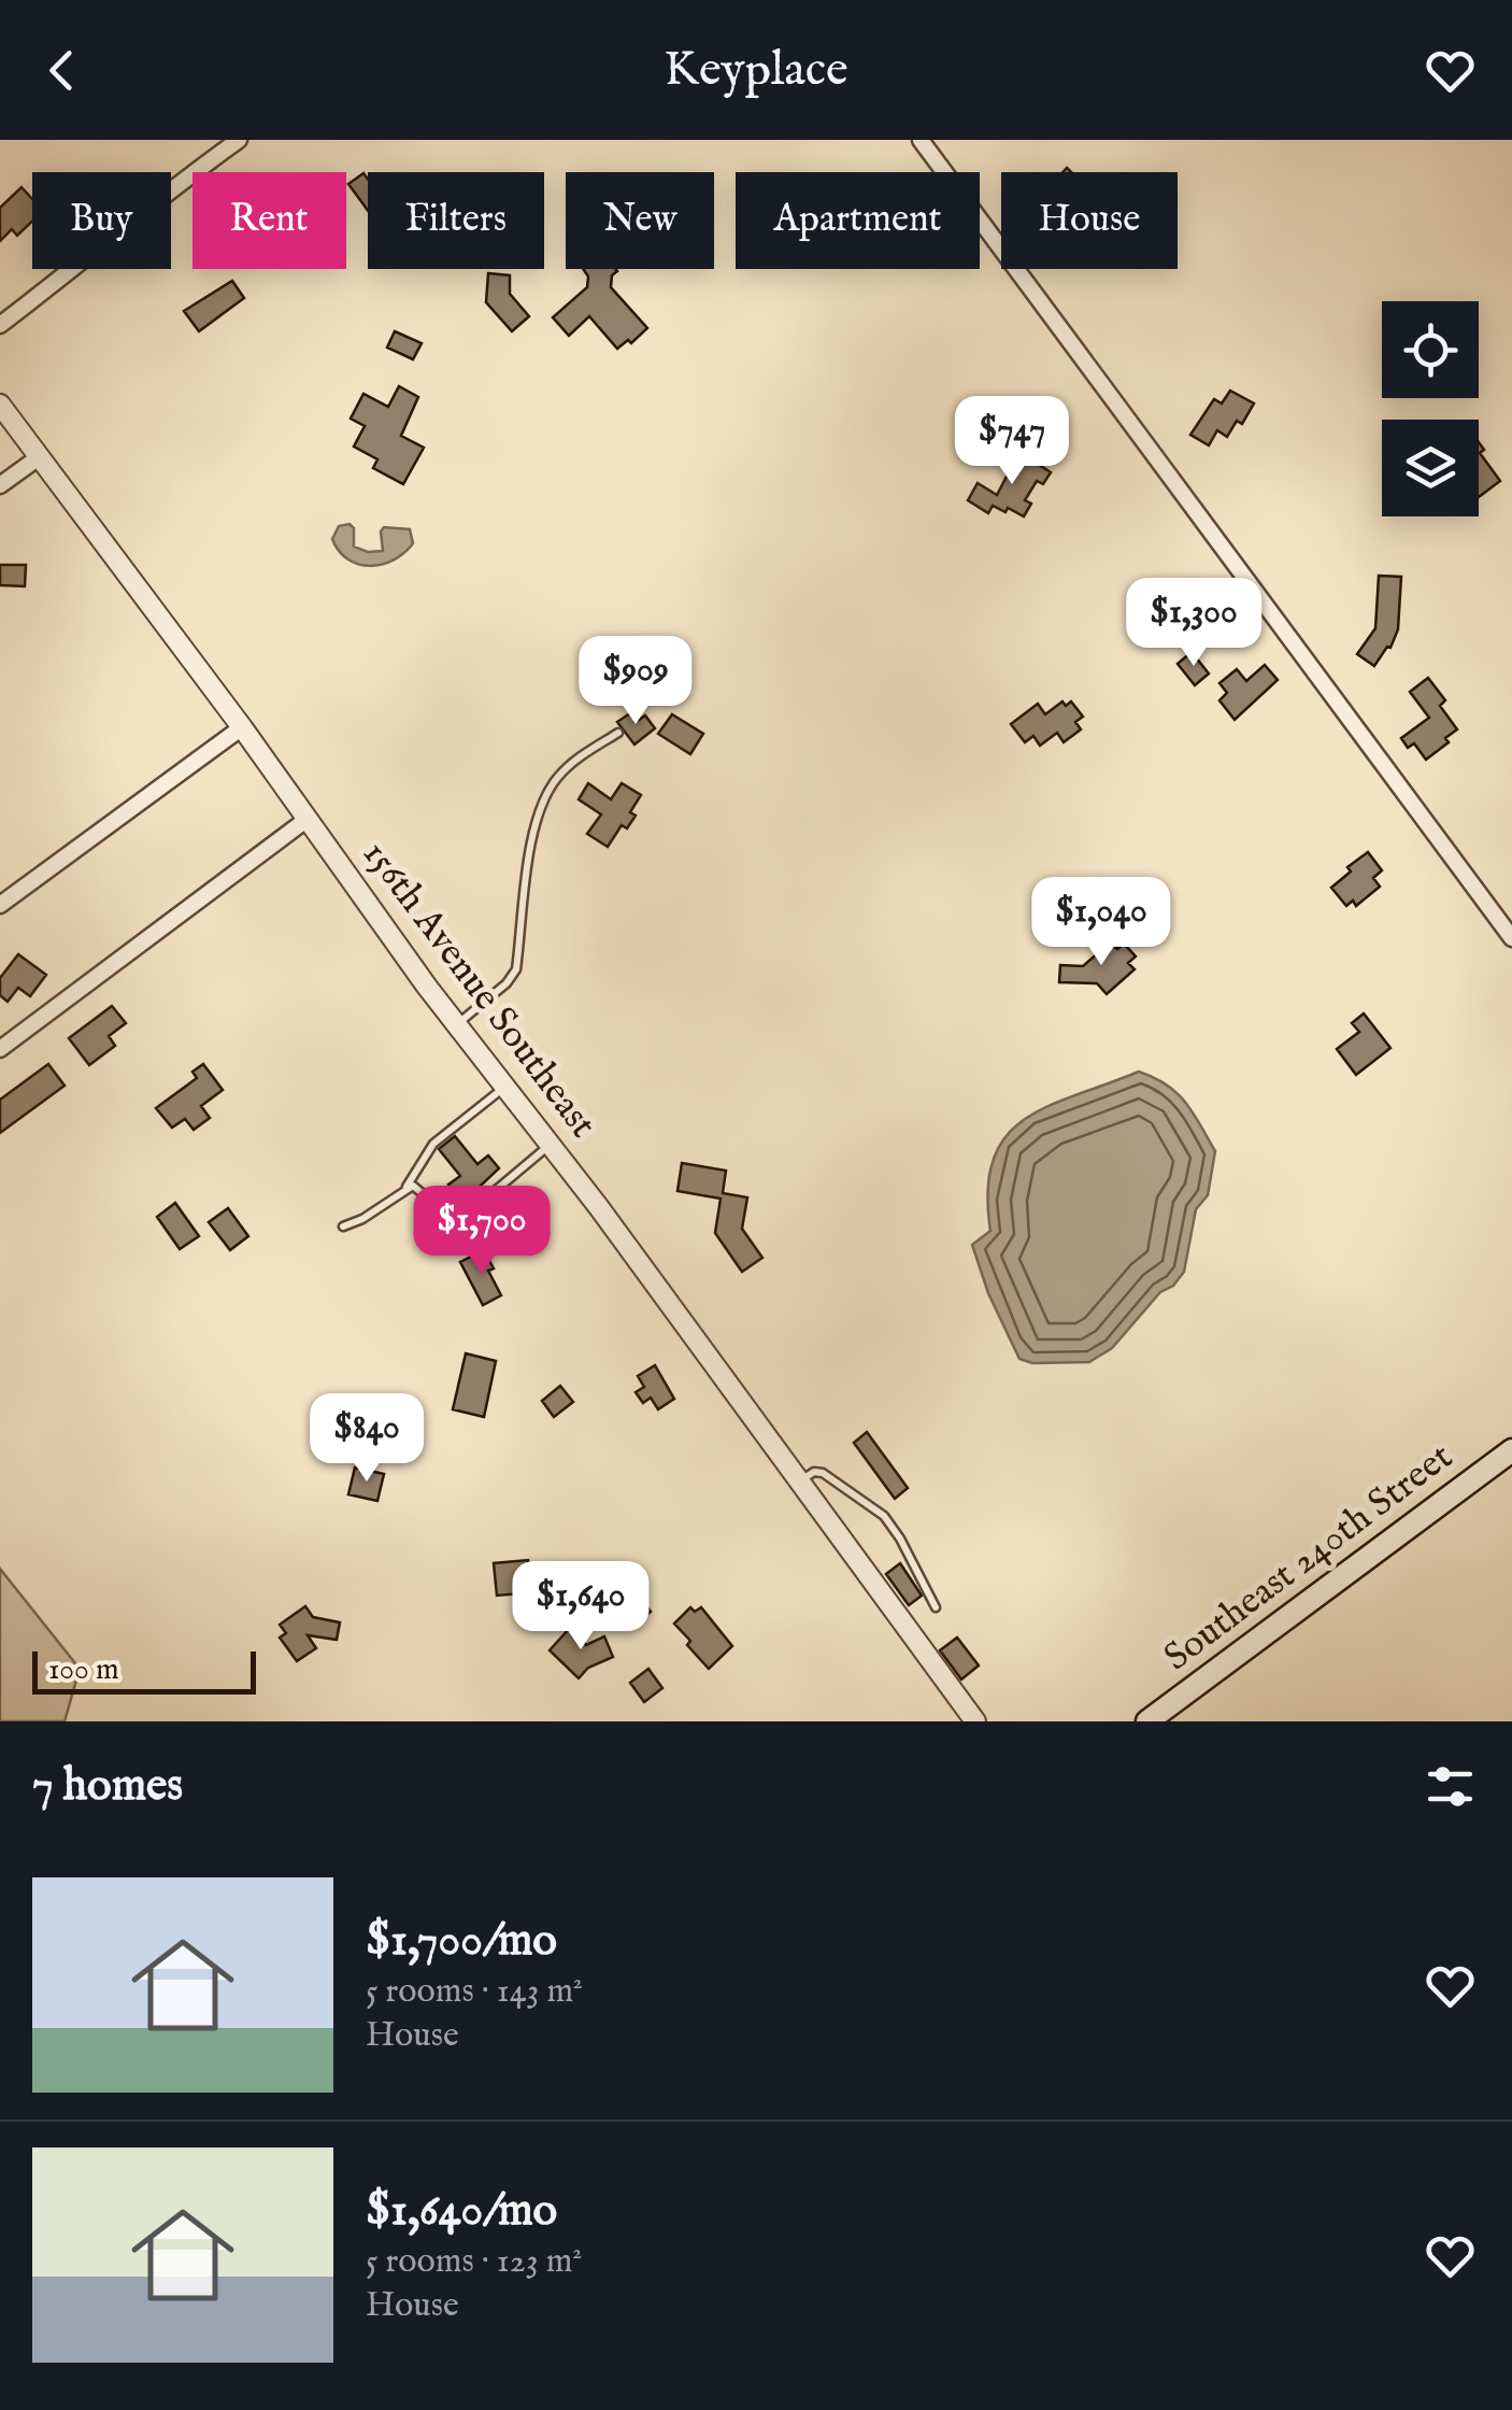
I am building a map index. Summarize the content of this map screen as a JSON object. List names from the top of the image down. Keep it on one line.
{"streets":{"main road":["Southeast 240th Street"],"street":["156th Avenue Southeast"]},"scale_bar":"100 m","page":{"header":"Keyplace","chip":["Buy","Rent","Filters","New","Apartment","House"],"price":["$747","$1,300","$909","$1,040","$1,700","$840","$1,640"],"scale":"100 m","heading":"7 homes","list":[{"name":"$1,700/mo","note":"5 rooms · 143 m² · House"},{"name":"$1,640/mo","note":"5 rooms · 123 m² · House"}]}}
